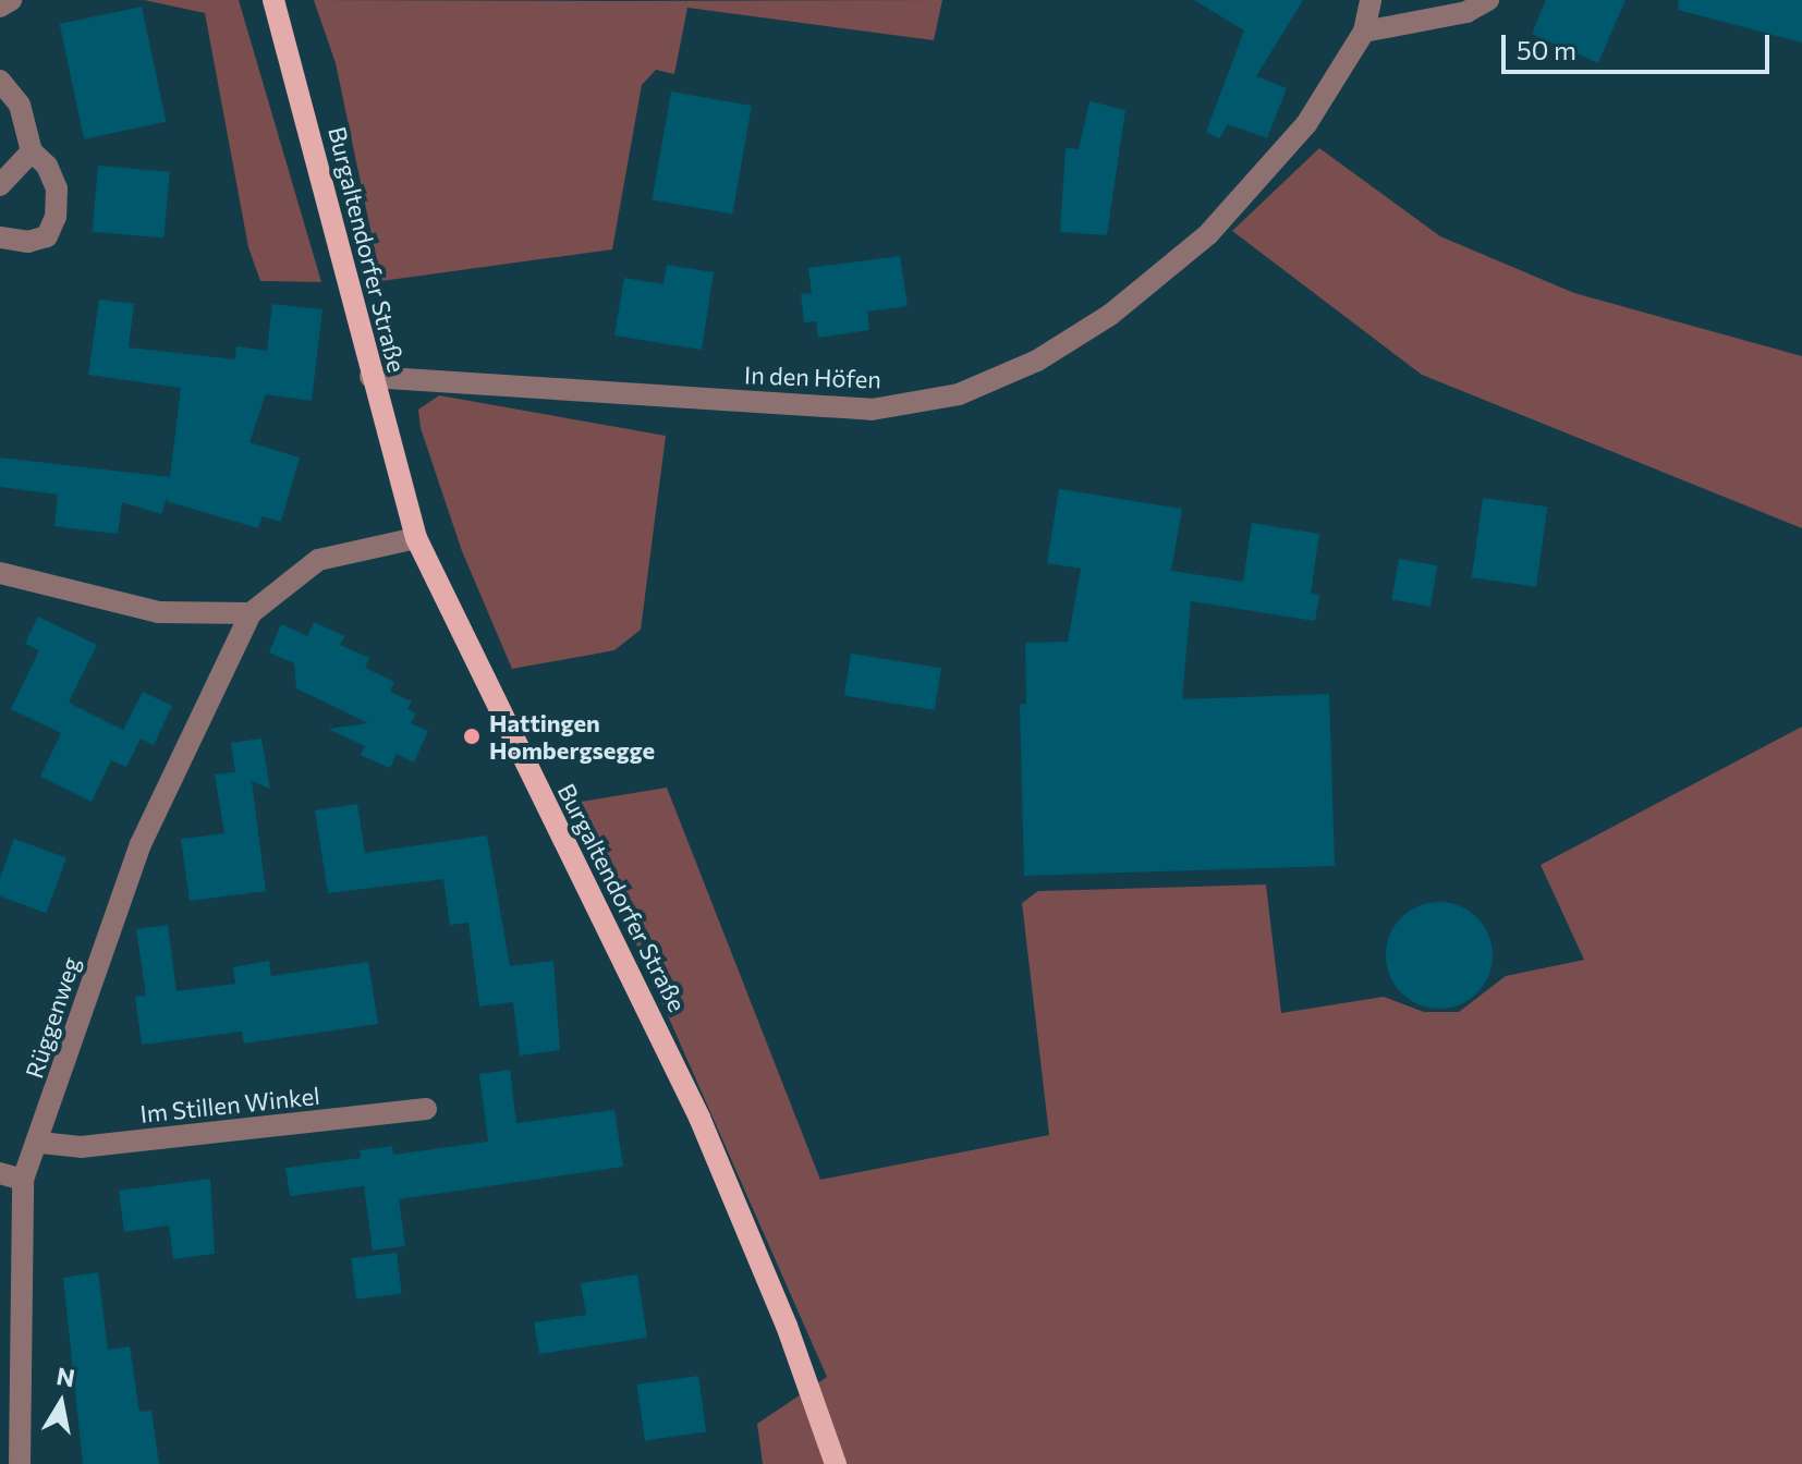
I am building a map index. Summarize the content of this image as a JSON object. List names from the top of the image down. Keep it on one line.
{"streets":{"main road":["Burgaltendorfer Straße"],"street":["In den Höfen","Rüggenweg","Im Stillen Winkel"]},"crossings":[["Burgaltendorfer Straße","In den Höfen"],["Rüggenweg","Im Stillen Winkel"]],"places":["Hattingen Hombergsegge"],"scale_bar":"50 m","north":"top"}
